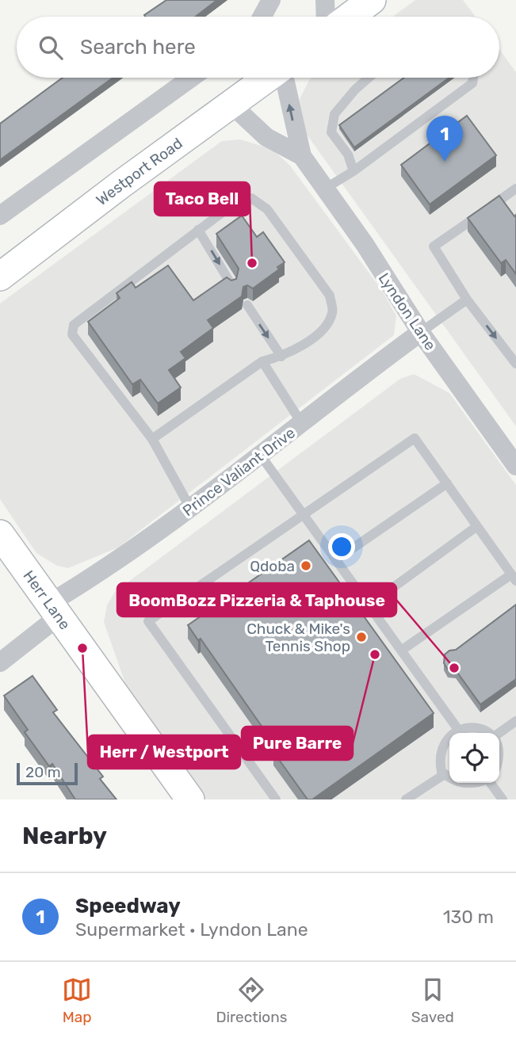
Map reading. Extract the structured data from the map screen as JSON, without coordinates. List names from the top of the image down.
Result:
{
  "streets": {
    "main road": ["Westport Road", "Herr Lane"],
    "street": ["Lyndon Lane", "Prince Valiant Drive"]
  },
  "crossings": [
    ["Westport Road", "Lyndon Lane"],
    ["Lyndon Lane", "Prince Valiant Drive"],
    ["Prince Valiant Drive", "Herr Lane"]
  ],
  "places": [
    "Taco Bell",
    "Qdoba",
    "Chuck & Mike's Tennis Shop",
    "Herr / Westport",
    "Pure Barre",
    "BoomBozz Pizzeria & Taphouse"
  ],
  "scale_bar": "20 m",
  "page": {
    "search": "Search here",
    "pins": "1",
    "scale": "20 m",
    "heading": "Nearby",
    "list": [
      {
        "mark": "1",
        "name": "Speedway",
        "note": "Supermarket · Lyndon Lane",
        "value": "130 m"
      }
    ],
    "nav": ["Map", "Directions", "Saved"]
  }
}
